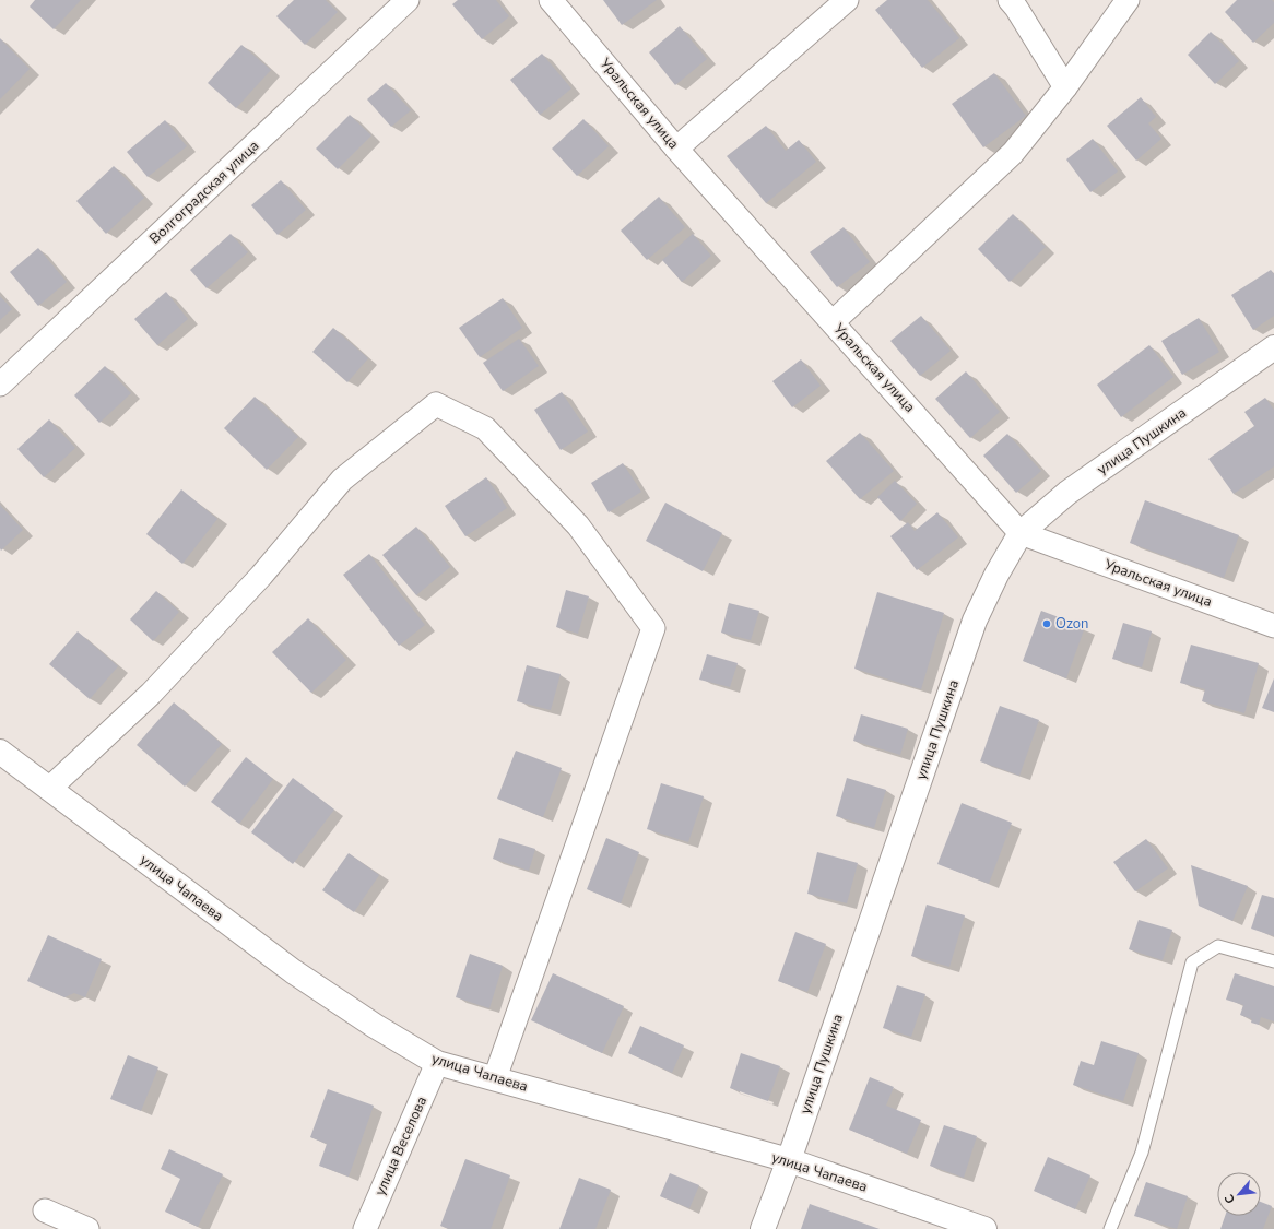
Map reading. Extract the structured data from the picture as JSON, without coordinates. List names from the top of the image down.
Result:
{
  "streets": {
    "street": [
      "Уральская улица",
      "Волгоградская улица",
      "улица Пушкина",
      "улица Чапаева",
      "улица Веселова"
    ]
  },
  "crossings": [
    ["Уральская улица", "улица Пушкина"],
    ["улица Пушкина", "улица Чапаева"],
    ["улица Чапаева", "улица Веселова"]
  ],
  "places": ["Ozon"],
  "north": "bottom left"
}
